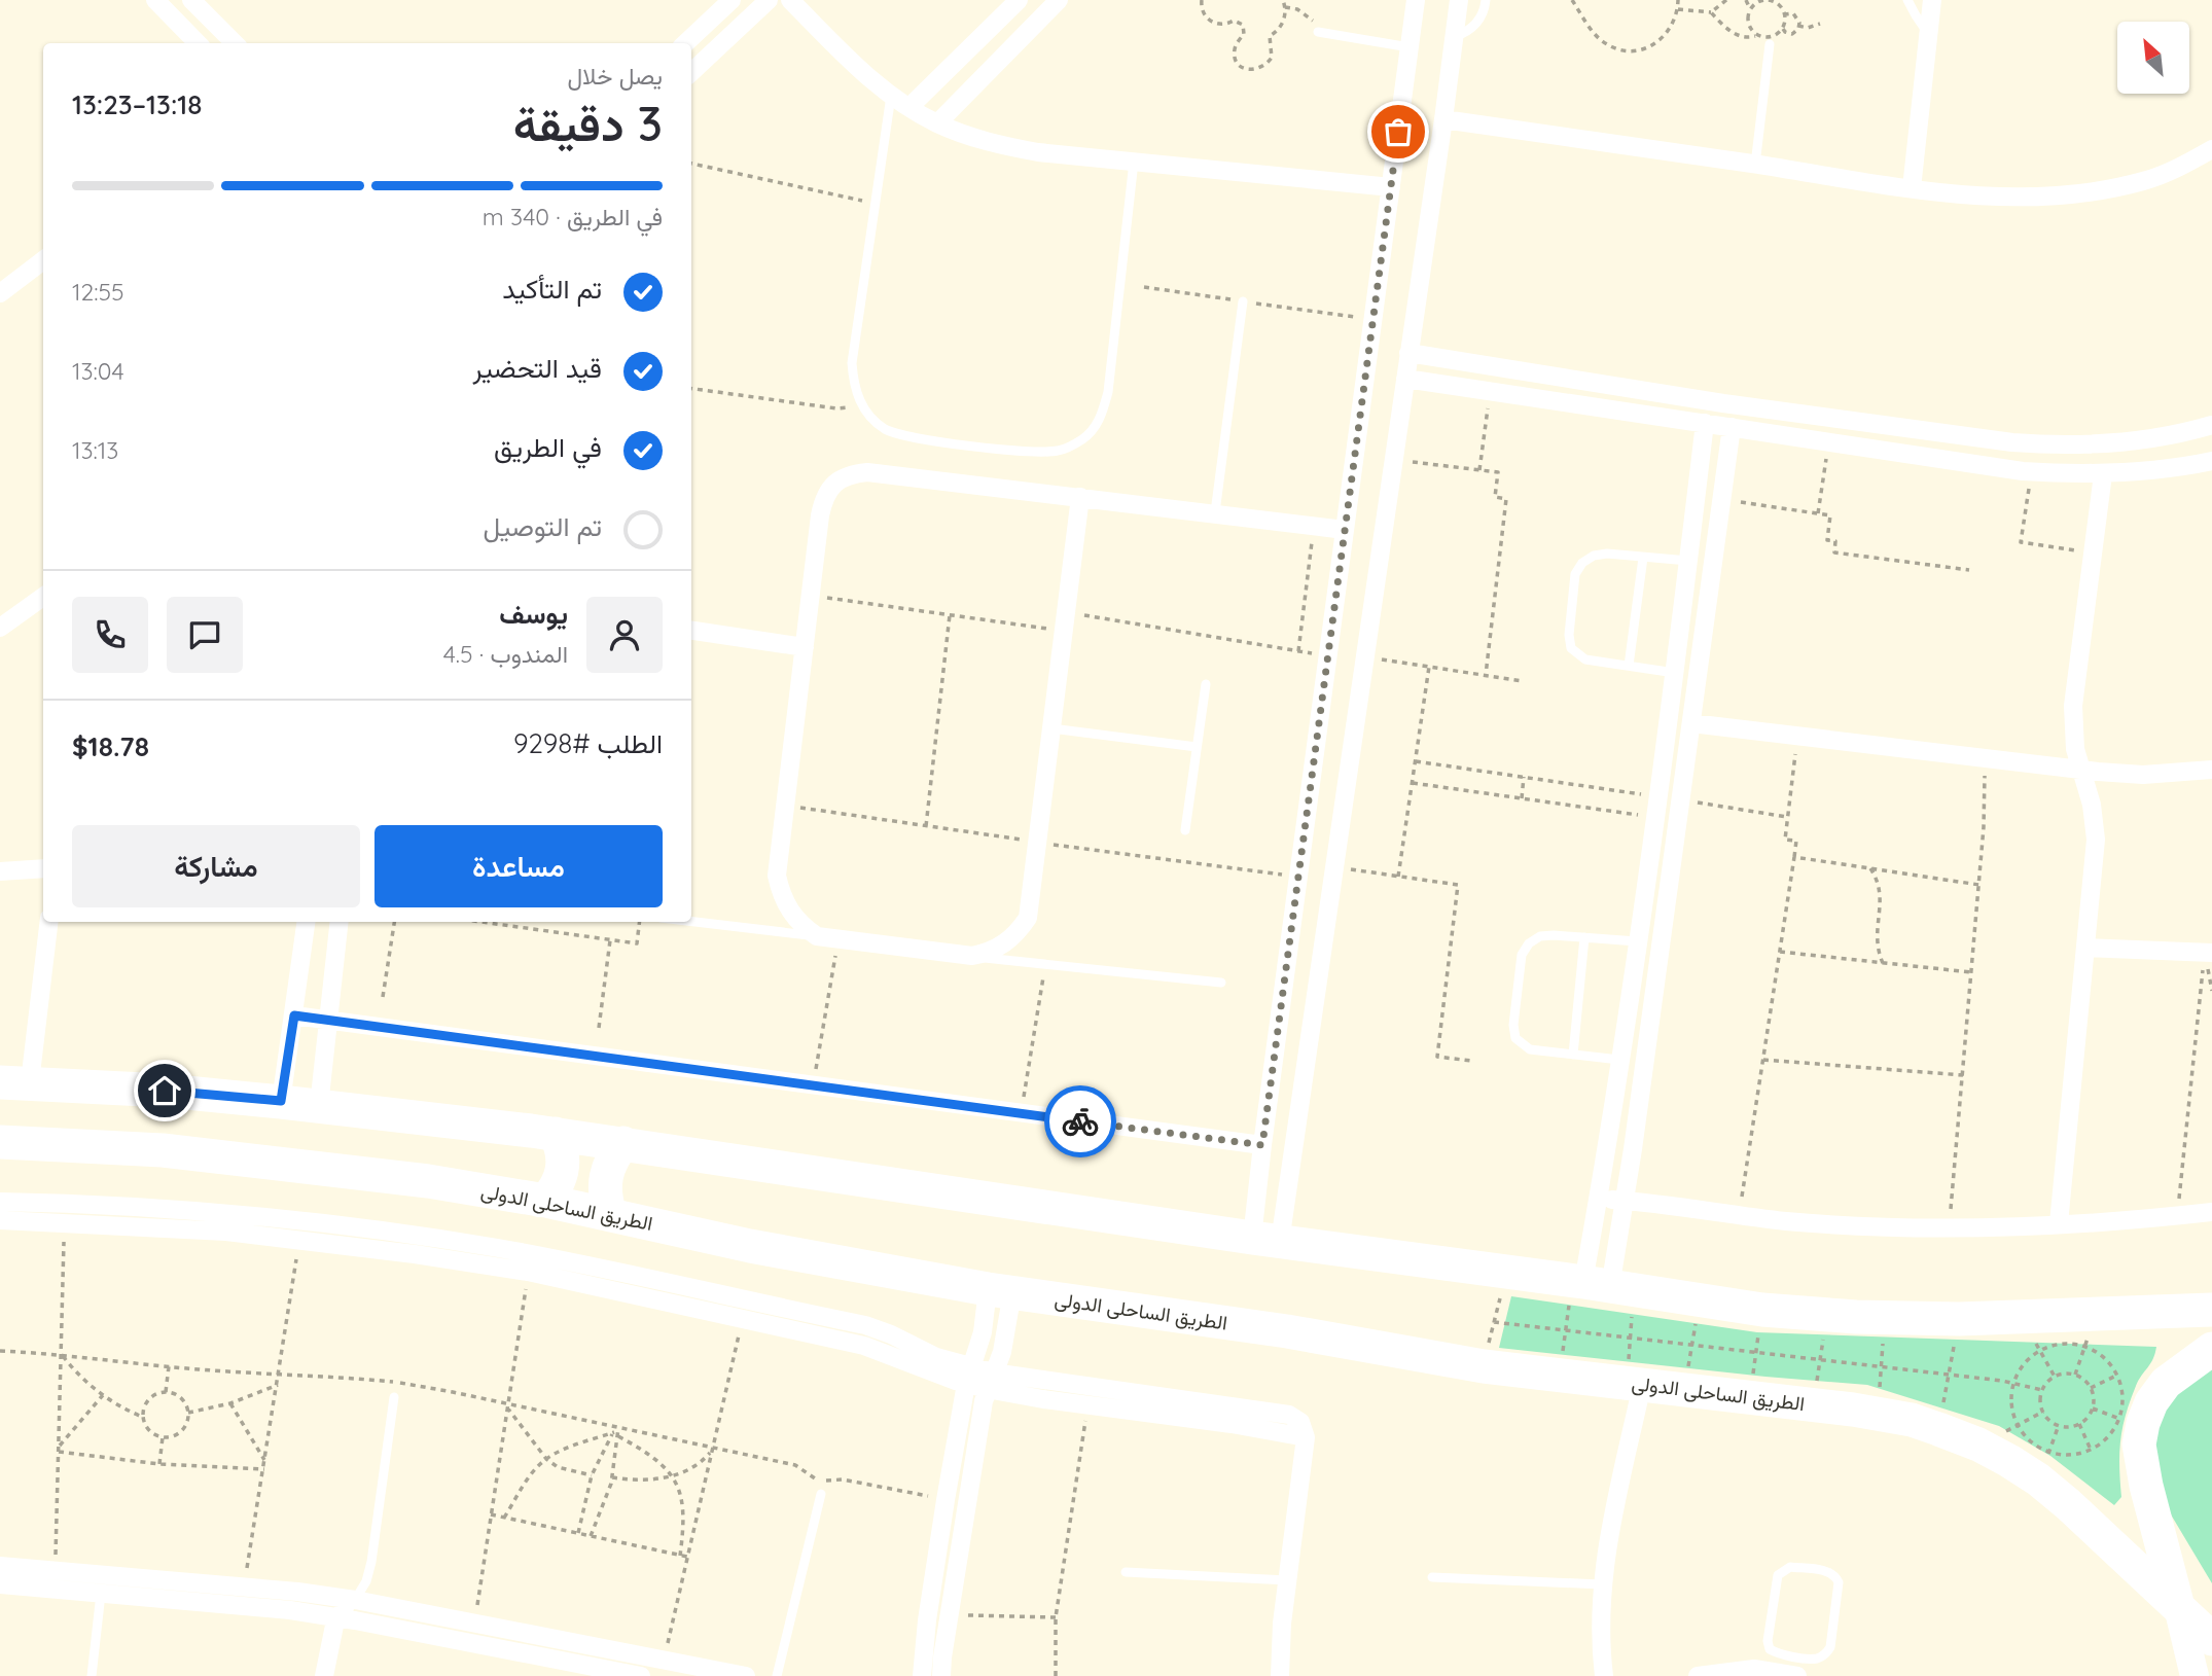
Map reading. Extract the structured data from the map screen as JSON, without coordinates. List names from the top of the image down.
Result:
{
  "streets": {
    "highway": ["الطريق الساحلى الدولى"]
  },
  "north": "top left",
  "page": {
    "heading": ["3 دقيقة", "يصل خلال", "13:18–13:23"],
    "panel": [
      "يوسف",
      "المندوب · 4.5",
      "الطلب #9298",
      "$18.78"
    ],
    "bar": "في الطريق · 340 m",
    "list": [
      ["تم التأكيد", "12:55"],
      ["قيد التحضير", "13:04"],
      ["في الطريق", "13:13"],
      "تم التوصيل"
    ],
    "buttons": ["مساعدة", "مشاركة"]
  }
}
